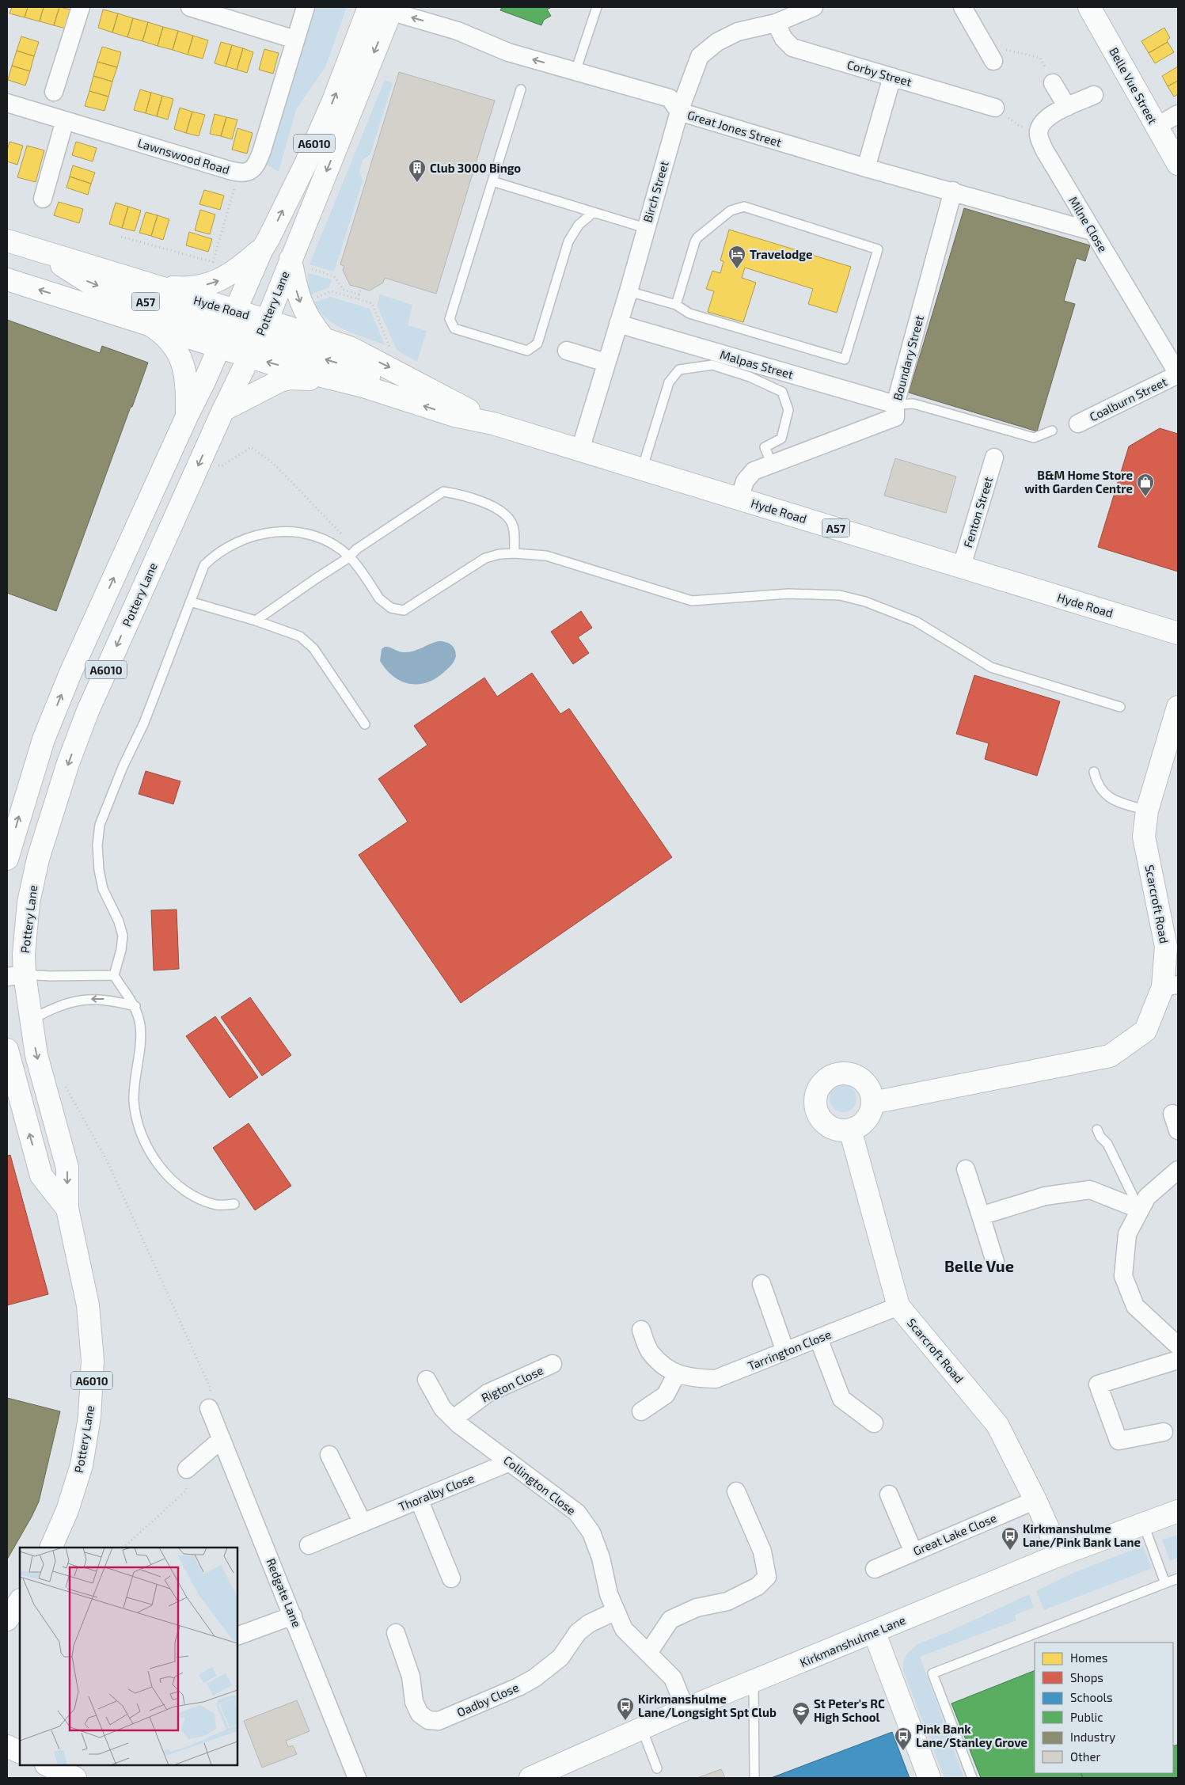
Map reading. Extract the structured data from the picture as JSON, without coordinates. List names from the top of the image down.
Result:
{
  "streets": {
    "main road": [
      "Belle Vue Street",
      "A6010",
      "A57",
      "Pottery Lane",
      "Hyde Road",
      "Scarcroft Road",
      "Kirkmanshulme Lane"
    ],
    "street": [
      "Corby Street",
      "Great Jones Street",
      "Lawnswood Road",
      "Birch Street",
      "Milne Close",
      "Boundary Street",
      "Malpas Street",
      "Coalburn Street",
      "Fenton Street",
      "Tarrington Close",
      "Rigton Close",
      "Collington Close",
      "Thoralby Close",
      "Great Lake Close",
      "Redgate Lane",
      "Oadby Close"
    ]
  },
  "crossings": [
    ["Corby Street", "Birch Street"],
    ["Great Jones Street", "Birch Street"],
    ["Great Jones Street", "Milne Close"],
    ["Great Jones Street", "Pottery Lane"],
    ["Great Jones Street", "Boundary Street"],
    ["A6010", "A57"],
    ["A6010", "Hyde Road"],
    ["Birch Street", "Hyde Road"],
    ["Birch Street", "Malpas Street"],
    ["Milne Close", "Coalburn Street"],
    ["A57", "Pottery Lane"],
    ["A57", "Hyde Road"],
    ["Pottery Lane", "Hyde Road"],
    ["Hyde Road", "Boundary Street"],
    ["Hyde Road", "Fenton Street"],
    ["Boundary Street", "Malpas Street"],
    ["Scarcroft Road", "Tarrington Close"],
    ["Scarcroft Road", "Great Lake Close"],
    ["Scarcroft Road", "Kirkmanshulme Lane"],
    ["Rigton Close", "Collington Close"],
    ["Collington Close", "Thoralby Close"],
    ["Collington Close", "Kirkmanshulme Lane"],
    ["Collington Close", "Oadby Close"]
  ],
  "districts": ["Belle Vue"],
  "places": {
    "building": ["Club 3000 Bingo"],
    "hotel": ["Travelodge"],
    "shop": ["B&M Home Store with Garden Centre"],
    "bus stop": ["Kirkmanshulme Lane/Pink Bank Lane", "Kirkmanshulme Lane/Longsight Spt Club", "Pink Bank Lane/Stanley Grove"],
    "school or university": ["St Peter's RC High School"]
  },
  "legend": [
    "Homes",
    "Shops",
    "Schools",
    "Public",
    "Industry",
    "Other"
  ]
}
